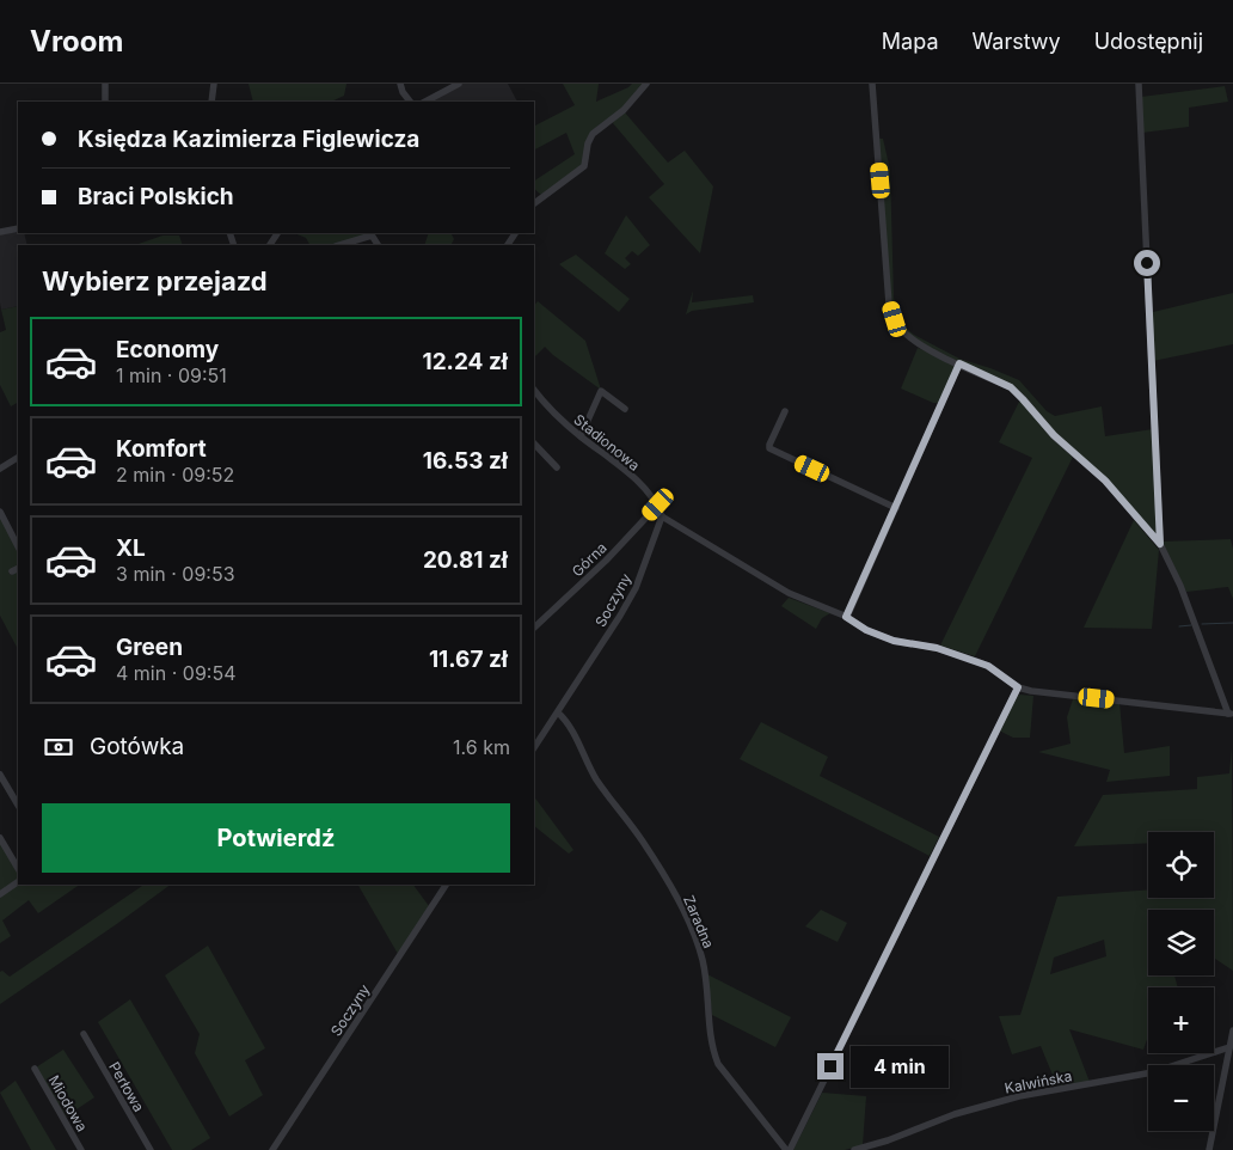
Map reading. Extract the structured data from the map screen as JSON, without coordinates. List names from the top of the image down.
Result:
{
  "streets": {
    "street": [
      "Stadionowa",
      "Górna",
      "Soczyny",
      "Zaradna",
      "Kalwińska",
      "Perłowa",
      "Miodowa"
    ]
  },
  "crossings": [
    ["Stadionowa", "Górna"],
    ["Stadionowa", "Soczyny"],
    ["Soczyny", "Zaradna"]
  ],
  "page": {
    "header": "Vroom",
    "nav": ["Mapa", "Warstwy", "Udostępnij"],
    "banner": ["Księdza Kazimierza Figlewicza", "Braci Polskich"],
    "heading": "Wybierz przejazd",
    "list": [
      {
        "name": "Economy",
        "note": "1 min · 09:51",
        "value": "12.24 zł"
      },
      {
        "name": "Komfort",
        "note": "2 min · 09:52",
        "value": "16.53 zł"
      },
      {
        "name": "XL",
        "note": "3 min · 09:53",
        "value": "20.81 zł"
      },
      {
        "name": "Green",
        "note": "4 min · 09:54",
        "value": "11.67 zł"
      }
    ],
    "pay": ["Gotówka", "1.6 km"],
    "buttons": "Potwierdź",
    "map_buttons": ["+", "−"],
    "bubble": "4 min"
  }
}
